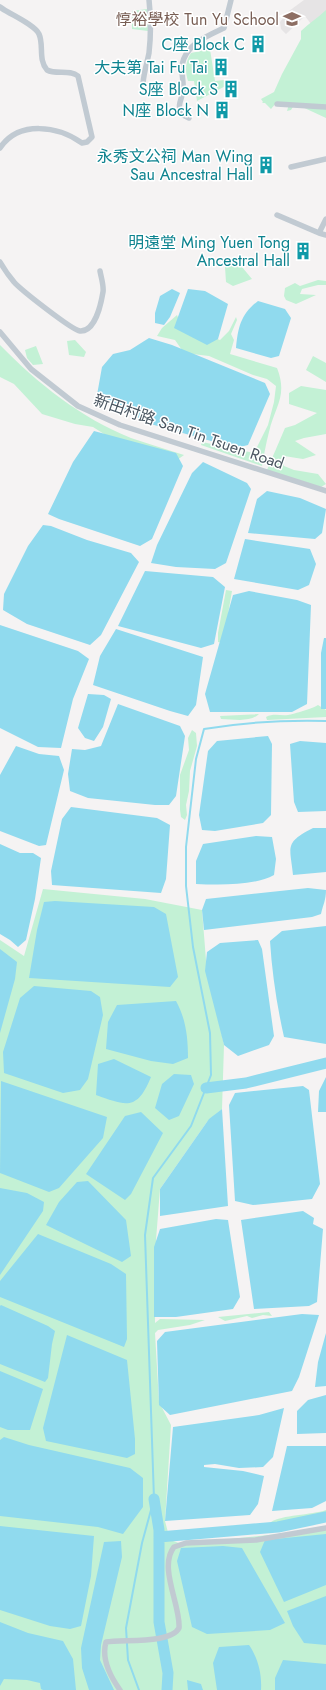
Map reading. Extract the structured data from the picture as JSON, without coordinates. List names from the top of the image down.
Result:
{
  "streets": {
    "street": ["新田村路 San Tin Tsuen Road"]
  },
  "places": {
    "school or university": ["惇裕學校 Tun Yu School"],
    "building": [
      "C座 Block C",
      "大夫第 Tai Fu Tai",
      "S座 Block S",
      "N座 Block N",
      "永秀文公祠 Man Wing Sau Ancestral Hall",
      "明遠堂 Ming Yuen Tong Ancestral Hall"
    ]
  }
}
